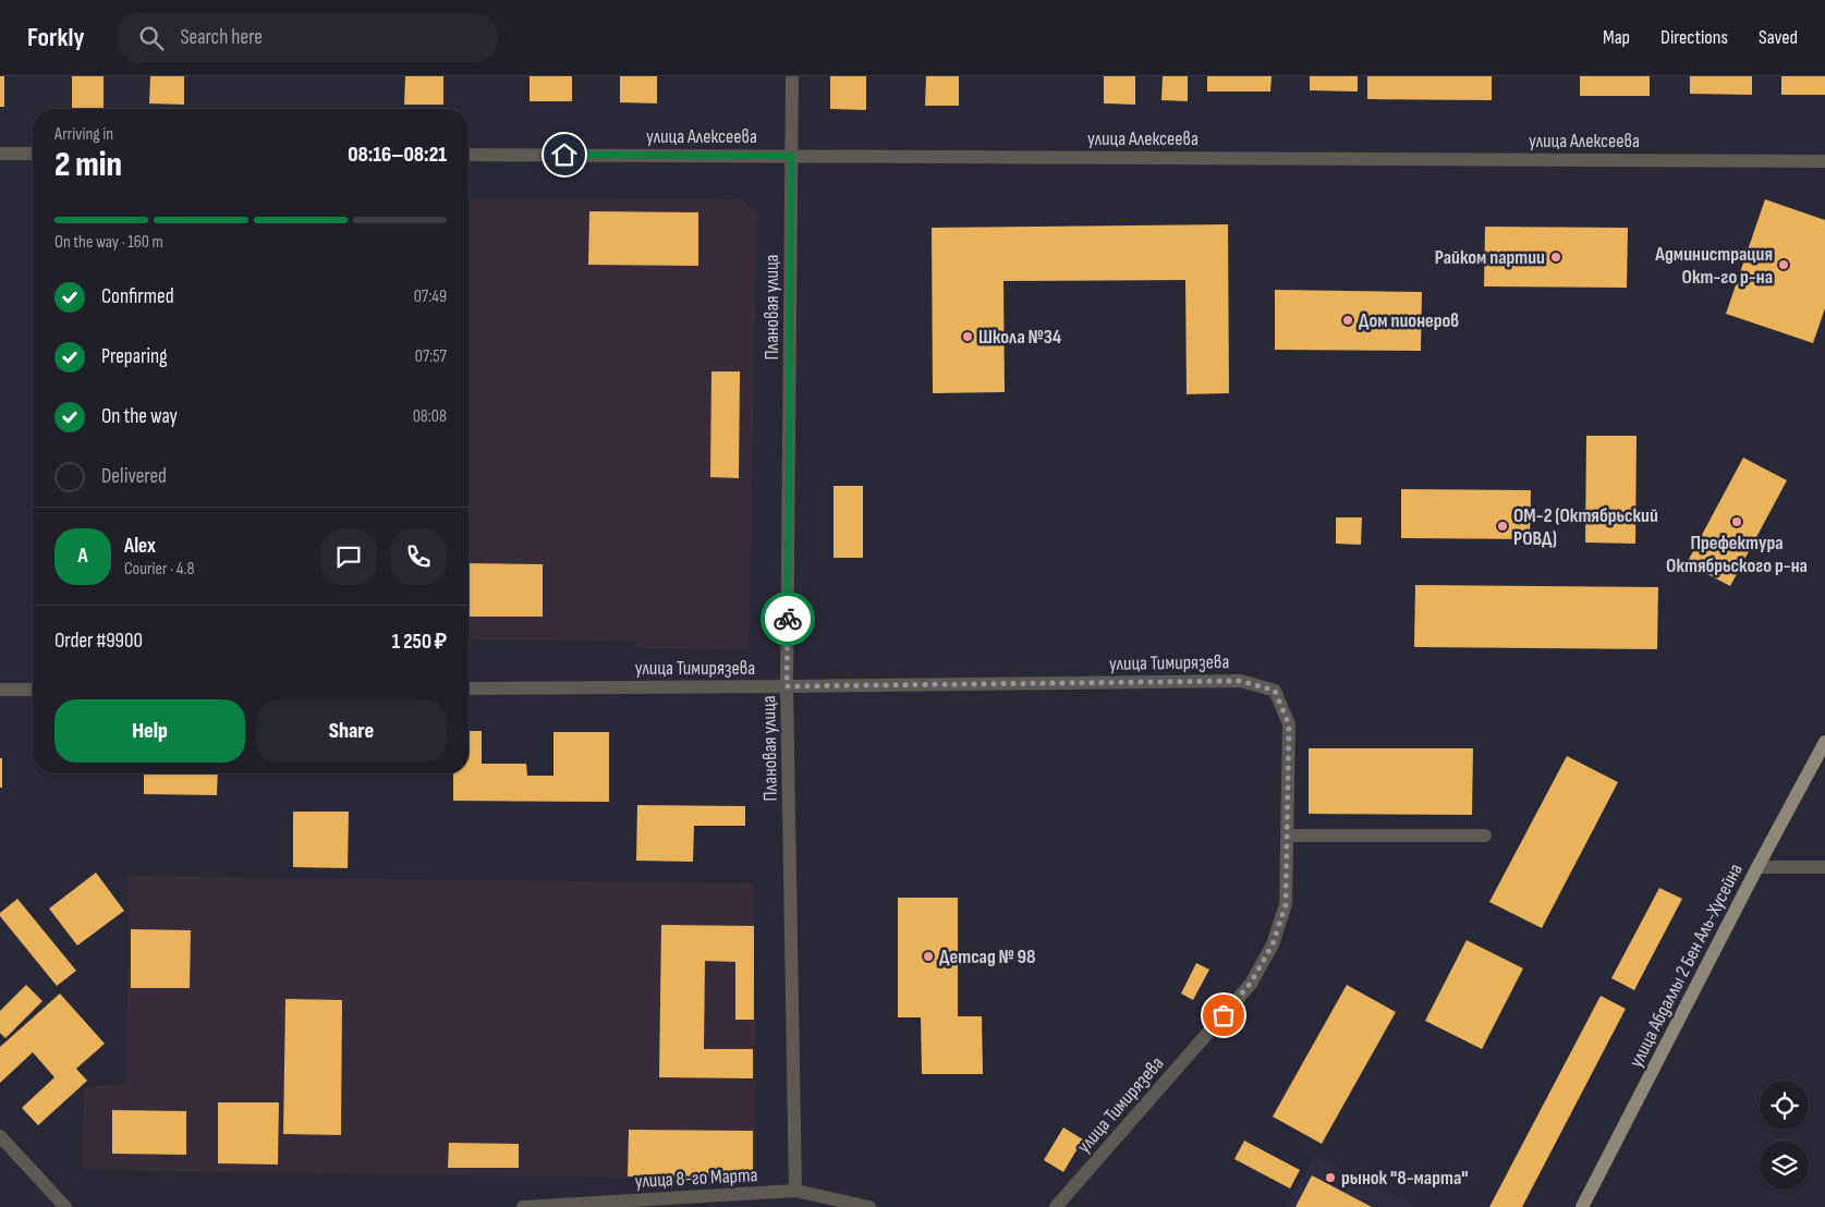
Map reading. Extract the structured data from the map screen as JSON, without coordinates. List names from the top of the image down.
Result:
{
  "streets": {
    "main road": ["улица Абдаллы 2 Бен Аль-Хусейна"],
    "street": [
      "улица Алексеева",
      "Плановая улица",
      "улица Тимирязева",
      "улица 8-го Марта"
    ]
  },
  "crossings": [
    ["улица Алексеева", "Плановая улица"],
    ["Плановая улица", "улица Тимирязева"],
    ["Плановая улица", "улица 8-го Марта"]
  ],
  "places": [
    "Райком партии",
    "Администрация Окт-го р-на",
    "Дом пионеров",
    "Школа №34",
    "Префектура Октябрьского р-на",
    "ОМ-2 (Октябрьский РОВД)",
    "Детсад № 98",
    "рынок \"8-марта\""
  ],
  "page": {
    "header": "Forkly",
    "search": "Search here",
    "nav": ["Map", "Directions", "Saved"],
    "heading": ["2 min", "Arriving in", "08:16–08:21"],
    "panel": [
      "Alex",
      "Courier · 4.8",
      "Order #9900",
      "1 250 ₽"
    ],
    "bar": "On the way · 160 m",
    "list": [
      ["Confirmed", "07:49"],
      ["Preparing", "07:57"],
      ["On the way", "08:08"],
      "Delivered"
    ],
    "round": "A",
    "buttons": ["Help", "Share"]
  }
}
